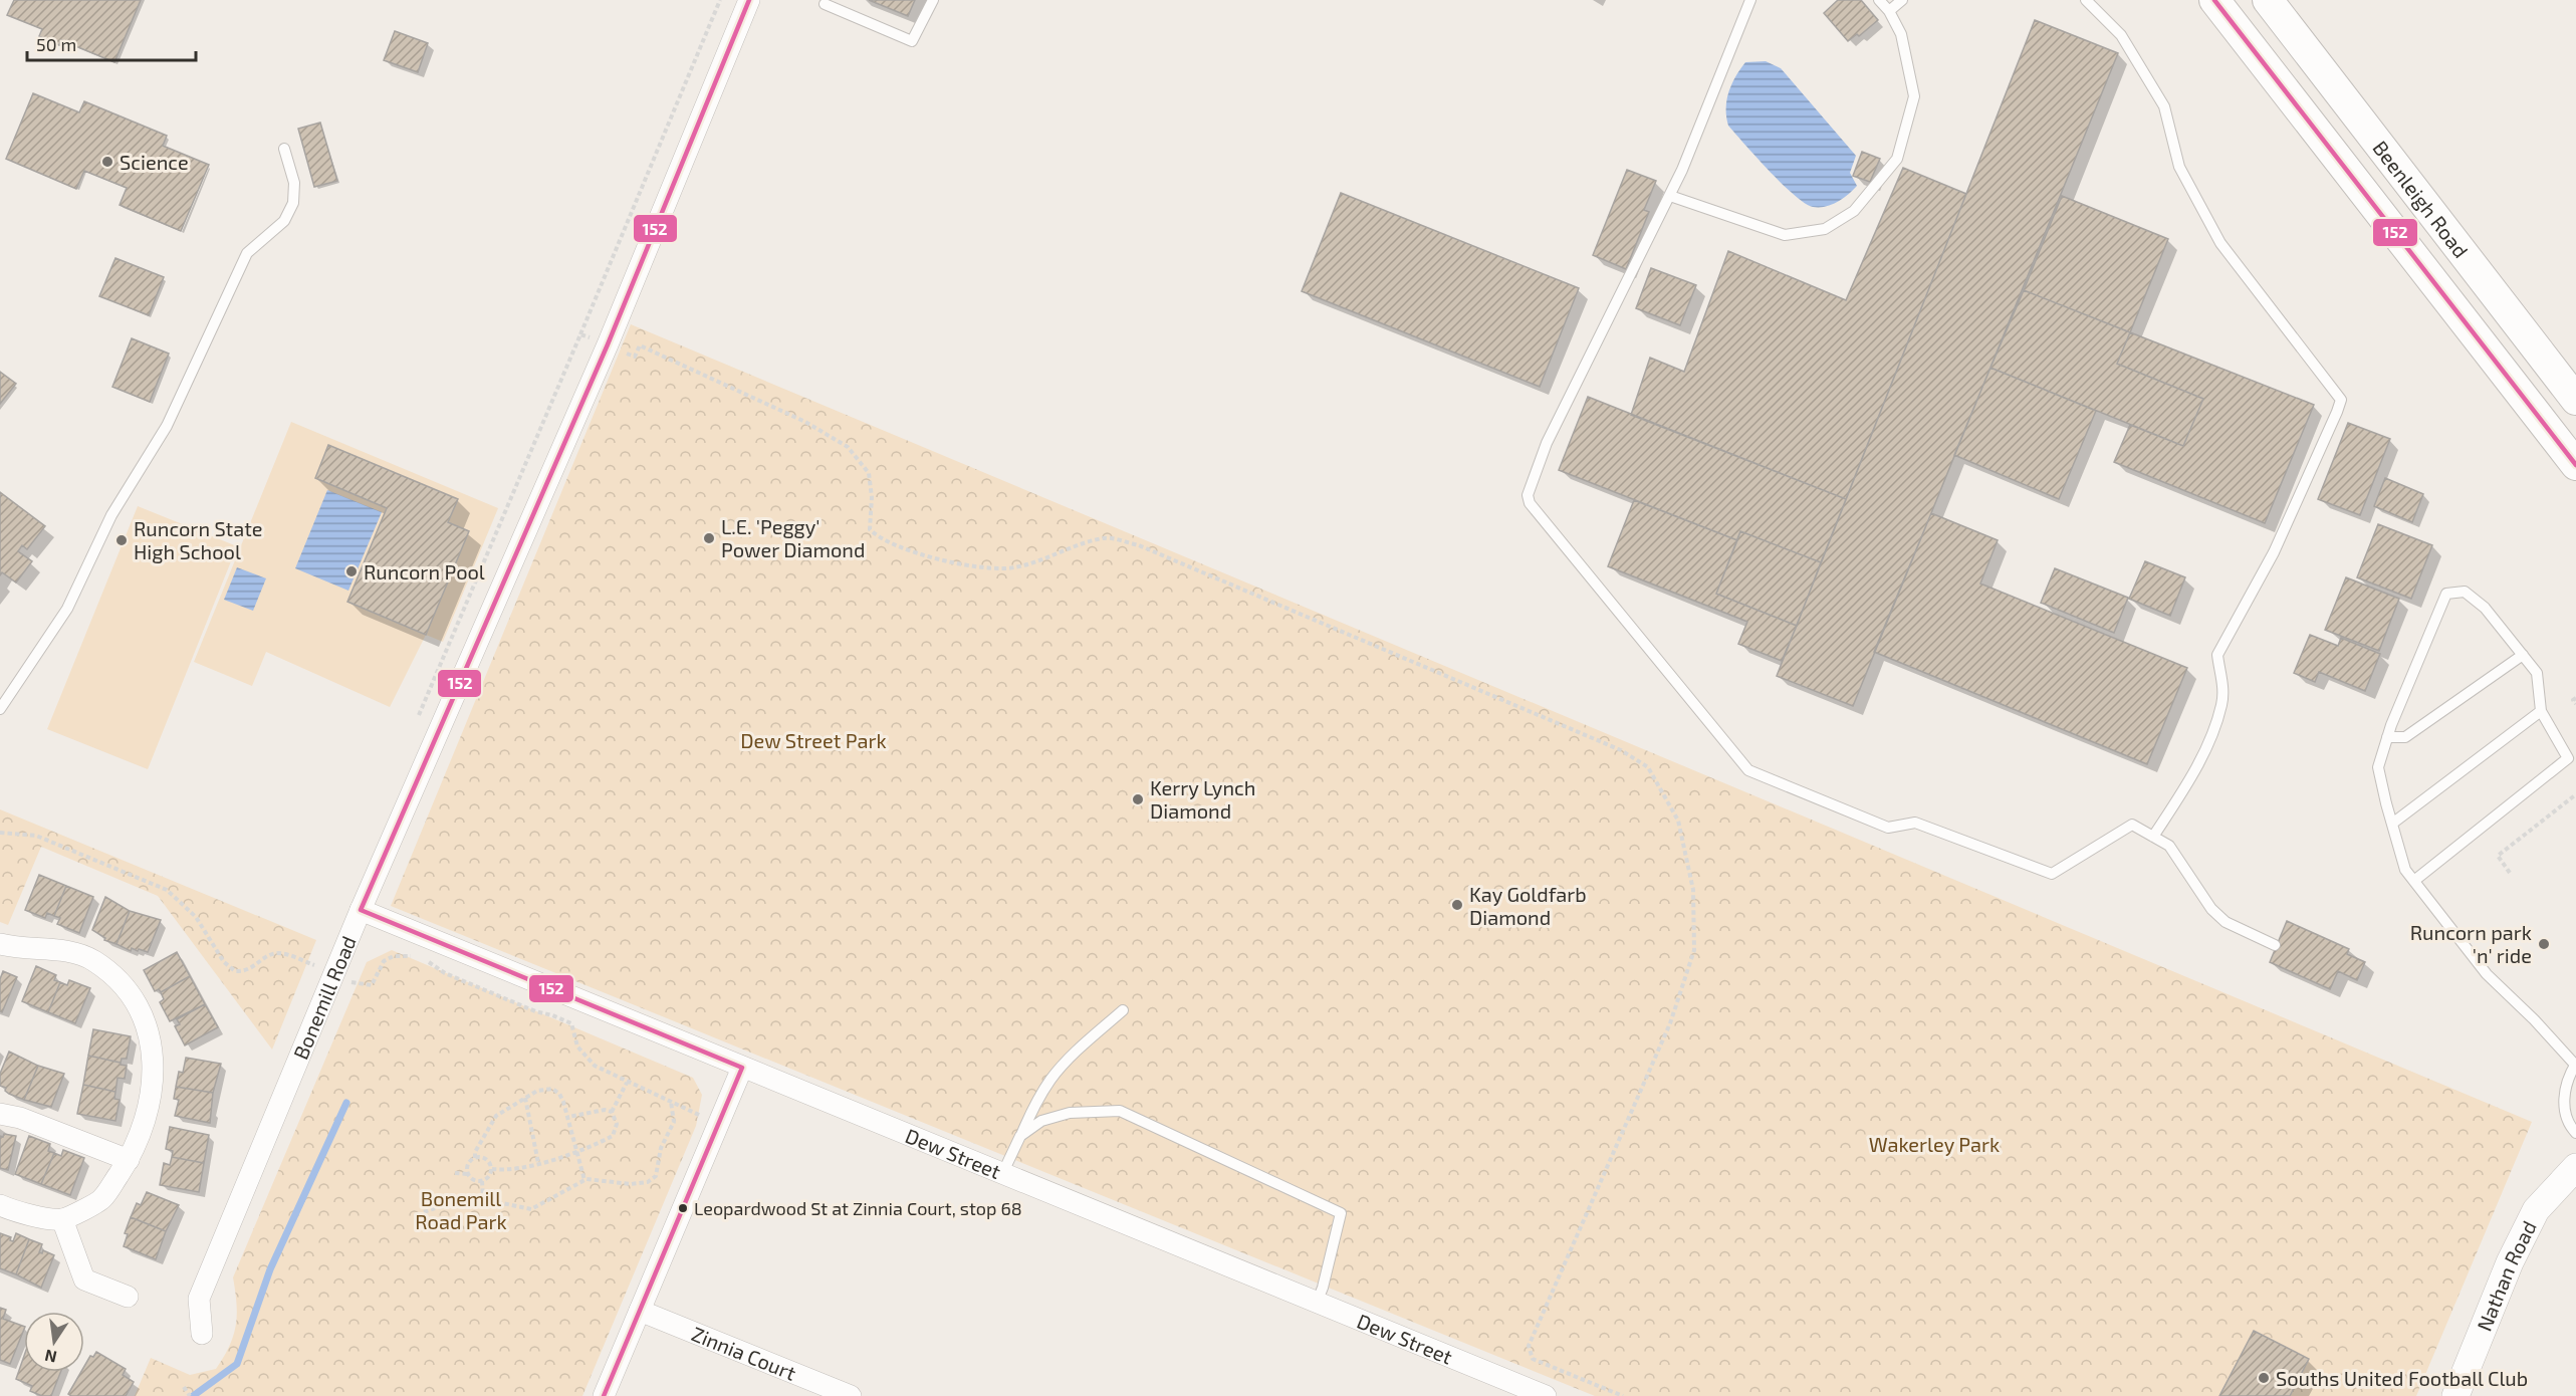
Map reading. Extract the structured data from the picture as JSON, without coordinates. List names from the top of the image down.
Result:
{
  "streets": {
    "main road": ["Beenleigh Road"],
    "street": [
      "Bonemill Road",
      "Dew Street",
      "Nathan Road",
      "Zinnia Court"
    ]
  },
  "crossings": [
    ["Bonemill Road", "Dew Street"]
  ],
  "parks": ["Dew Street Park", "Wakerley Park", "Bonemill Road Park"],
  "places": [
    "Science",
    "L.E. 'Peggy' Power Diamond",
    "Runcorn State High School",
    "Runcorn Pool",
    "Kerry Lynch Diamond",
    "Kay Goldfarb Diamond",
    "Runcorn park 'n' ride",
    "Leopardwood St at Zinnia Court, stop 68",
    "Souths United Football Club"
  ],
  "lines": ["transit line 152"],
  "scale_bar": "50 m",
  "north": "bottom"
}
